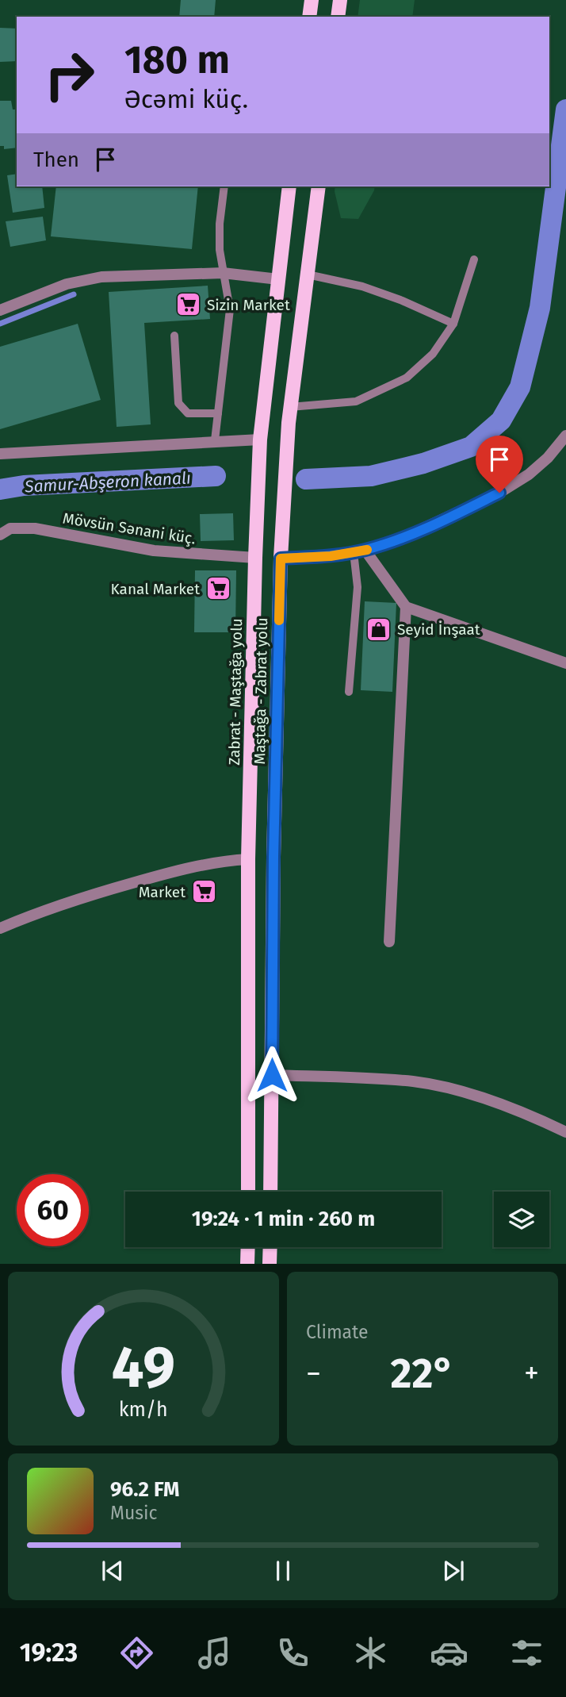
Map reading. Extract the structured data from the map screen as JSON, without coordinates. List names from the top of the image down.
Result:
{
  "streets": {
    "main road": ["Maştağa - Zabrat yolu", "Zabrat - Maştağa yolu"],
    "street": ["Mövsün Sənani küç."]
  },
  "crossings": [
    ["Mövsün Sənani küç.", "Zabrat - Maştağa yolu"]
  ],
  "water": ["Samur-Abşeron kanalı"],
  "places": {
    "supermarket": ["Sizin Market", "Kanal Market", "Market"],
    "shop": ["Seyid İnşaat"]
  },
  "page": {
    "turn": ["180 m", "Əcəmi küç."],
    "then": "Then",
    "limit": "60",
    "trip": "19:24 · 1 min · 260 m",
    "tile": "Climate",
    "heat": ["−", "22°", "+"],
    "song": ["96.2 FM", "Music"],
    "tabs": "19:23",
    "gauge": ["49", "km/h"]
  }
}
